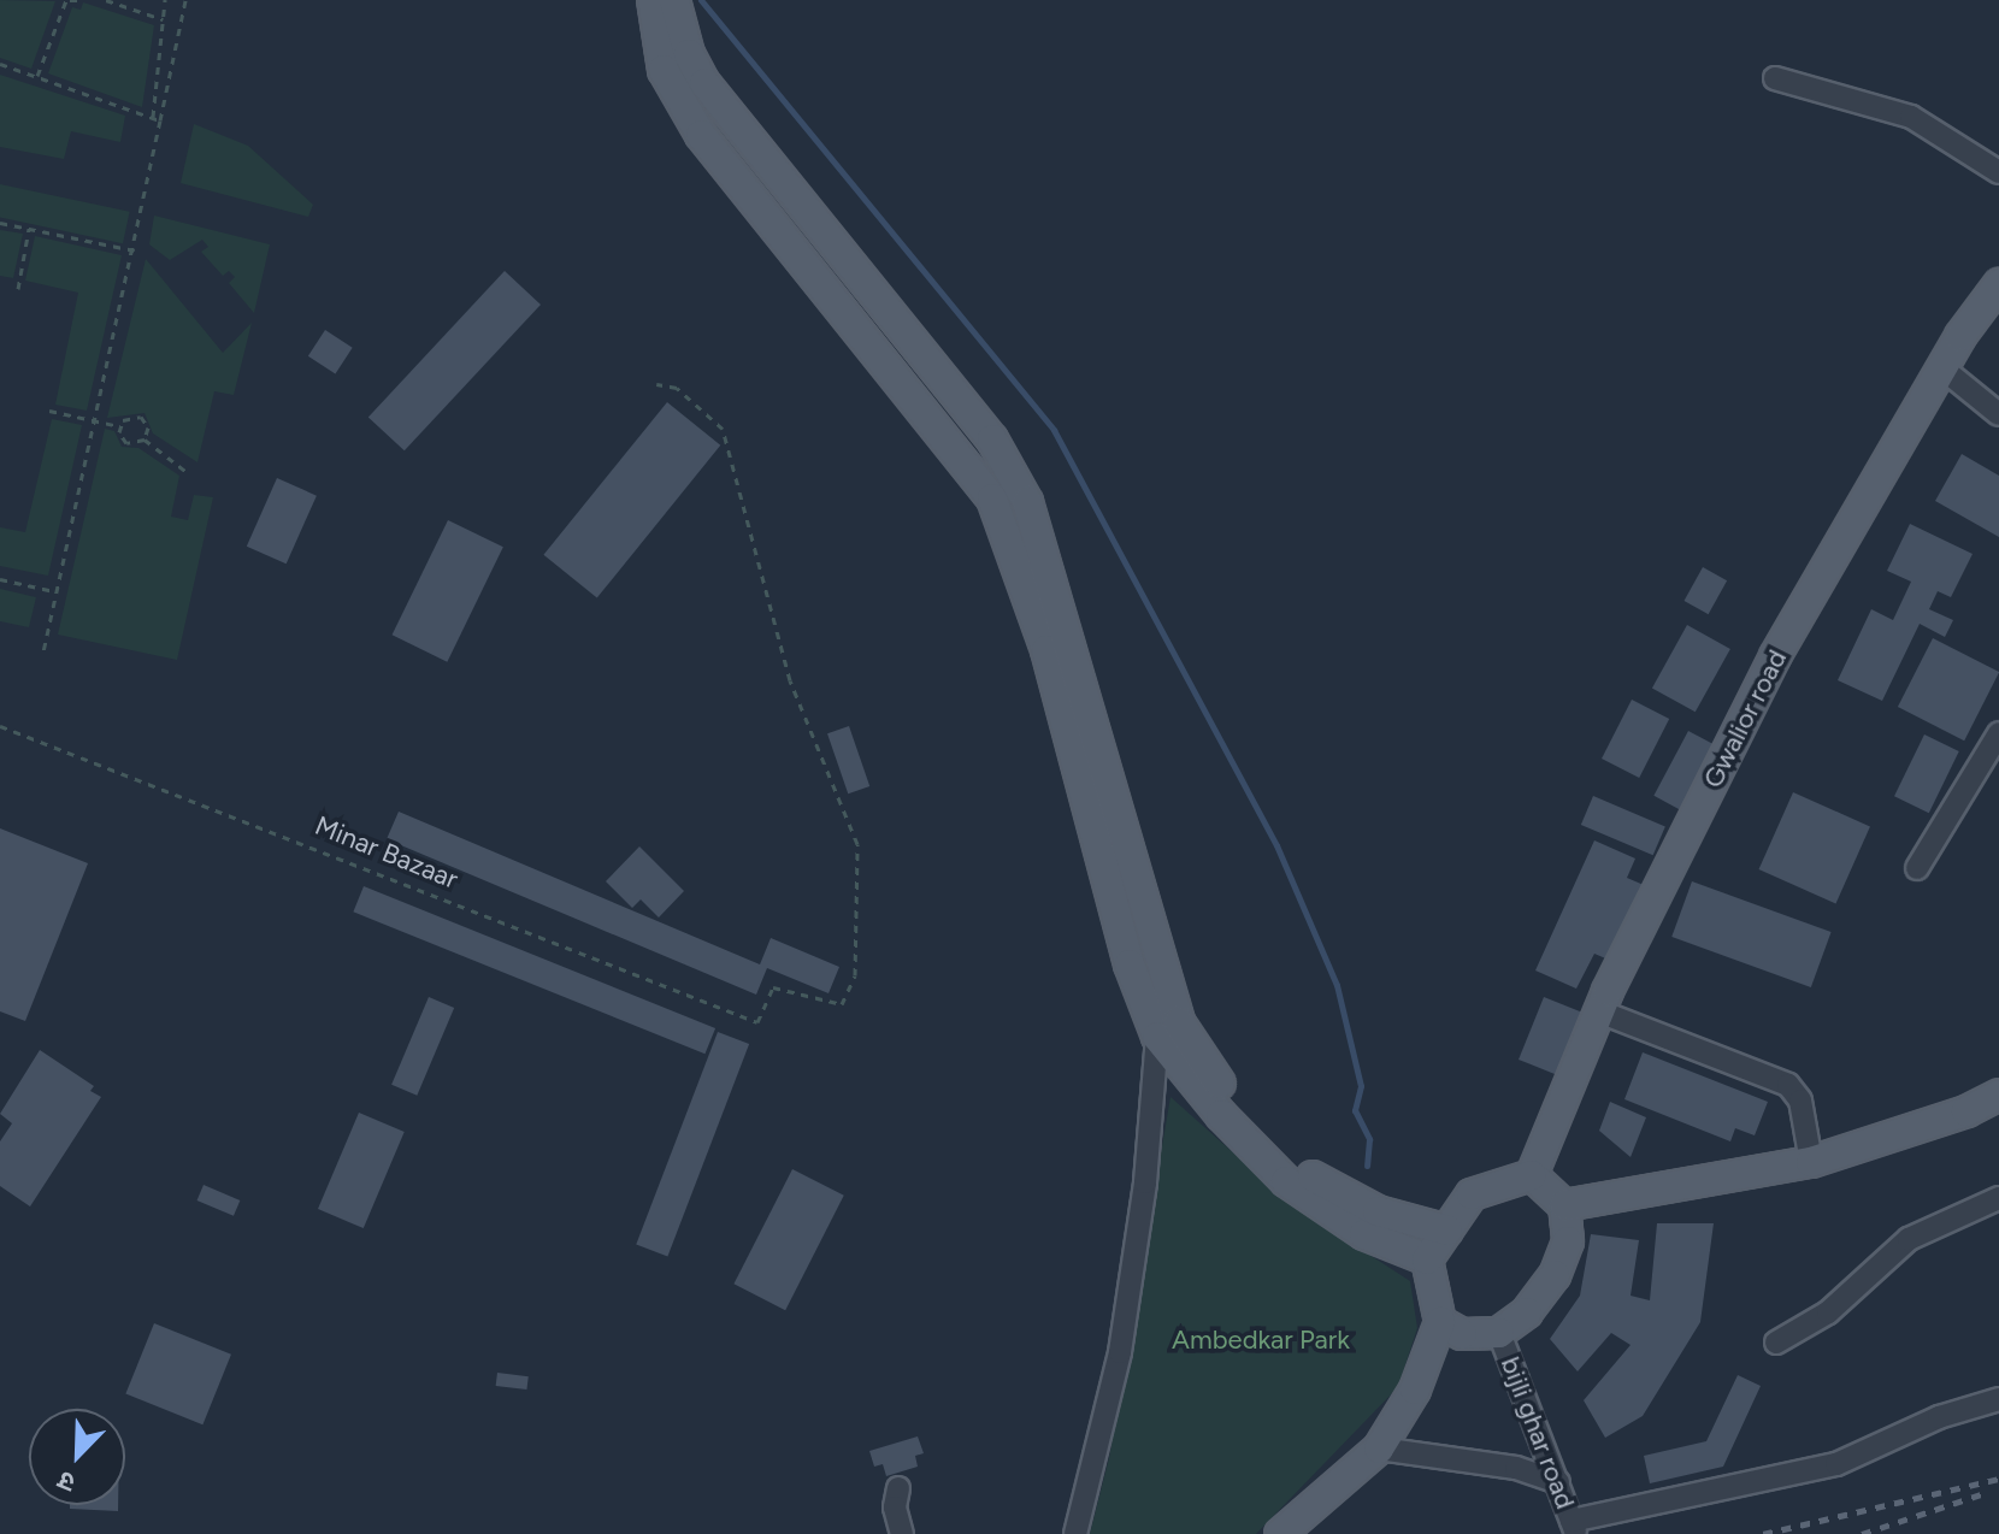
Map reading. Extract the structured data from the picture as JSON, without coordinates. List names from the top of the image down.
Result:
{
  "streets": {
    "main road": ["Gwalior road"],
    "street": ["bijli ghar road"],
    "path": ["Minar Bazaar"]
  },
  "crossings": [
    ["Gwalior road", "bijli ghar road"]
  ],
  "parks": ["Ambedkar Park"],
  "north": "bottom left"
}
